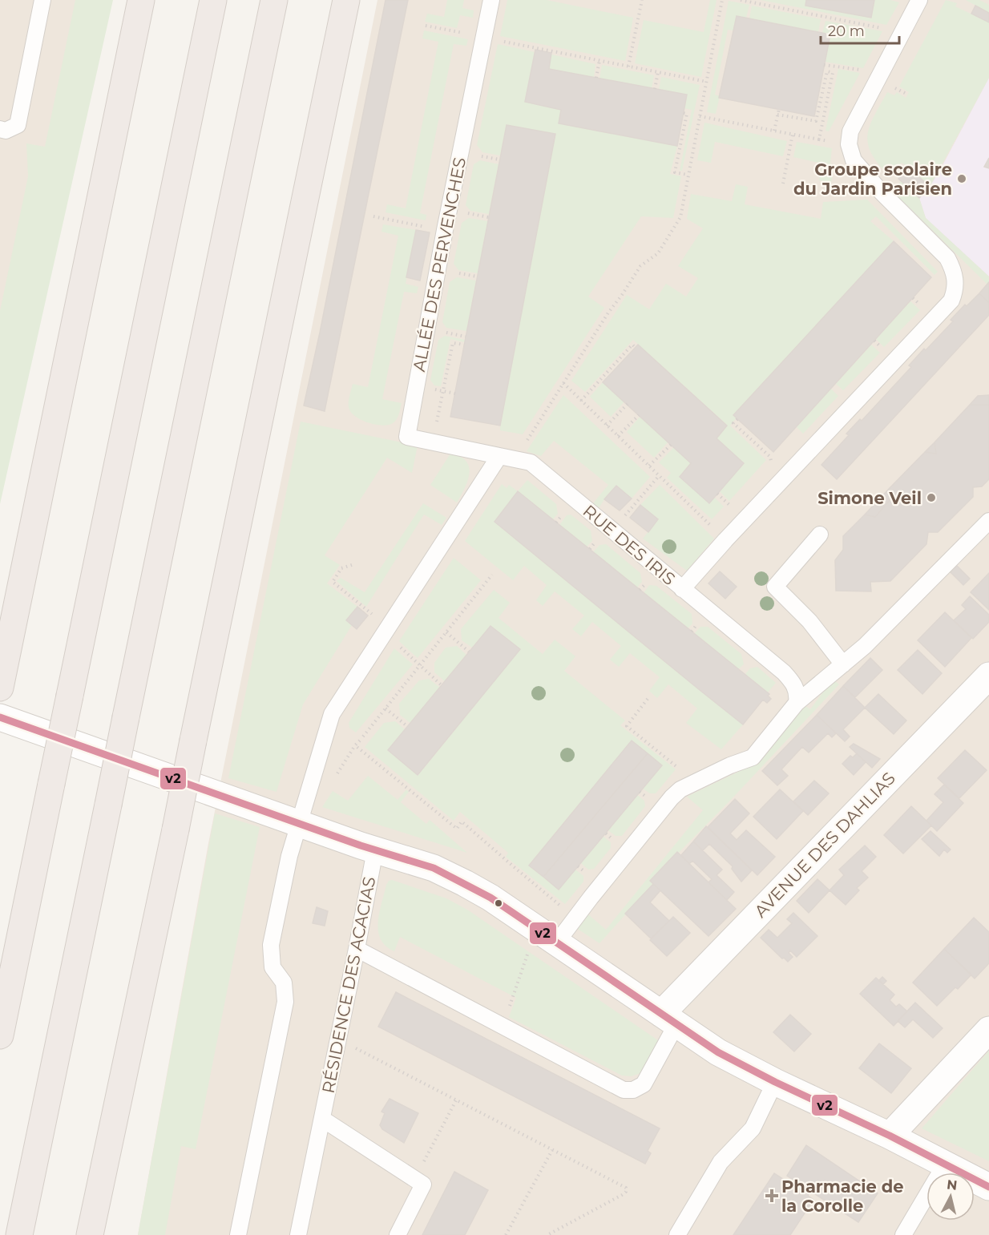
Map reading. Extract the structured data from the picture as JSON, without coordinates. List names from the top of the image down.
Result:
{
  "streets": {
    "street": ["AVENUE DES DAHLIAS"],
    "lane": ["ALLÉE DES PERVENCHES", "RUE DES IRIS", "RÉSIDENCE DES ACACIAS"]
  },
  "crossings": [
    ["ALLÉE DES PERVENCHES", "RUE DES IRIS"]
  ],
  "places": {
    "other": ["Groupe scolaire du Jardin Parisien", "Simone Veil"],
    "health": ["Pharmacie de la Corolle"]
  },
  "lines": ["transit line v2"],
  "scale_bar": "20 m",
  "north": "top"
}
